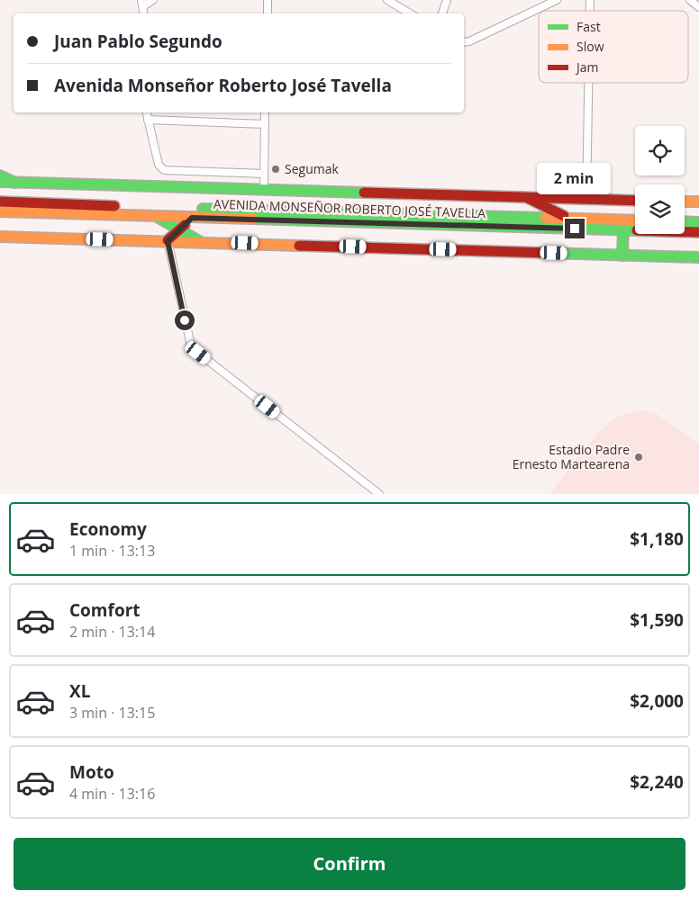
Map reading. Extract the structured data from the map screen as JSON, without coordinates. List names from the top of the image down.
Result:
{
  "streets": {
    "main road": ["AVENIDA MONSEÑOR ROBERTO JOSÉ TAVELLA"]
  },
  "places": ["Segumak", "Estadio Padre Ernesto Martearena"],
  "legend": ["Fast", "Slow", "Jam"],
  "page": {
    "banner": ["Juan Pablo Segundo", "Avenida Monseñor Roberto José Tavella"],
    "bubble": "2 min",
    "list": [
      {
        "name": "Economy",
        "note": "1 min · 13:13",
        "value": "$1,180"
      },
      {
        "name": "Comfort",
        "note": "2 min · 13:14",
        "value": "$1,590"
      },
      {
        "name": "XL",
        "note": "3 min · 13:15",
        "value": "$2,000"
      },
      {
        "name": "Moto",
        "note": "4 min · 13:16",
        "value": "$2,240"
      }
    ],
    "buttons": "Confirm"
  }
}
